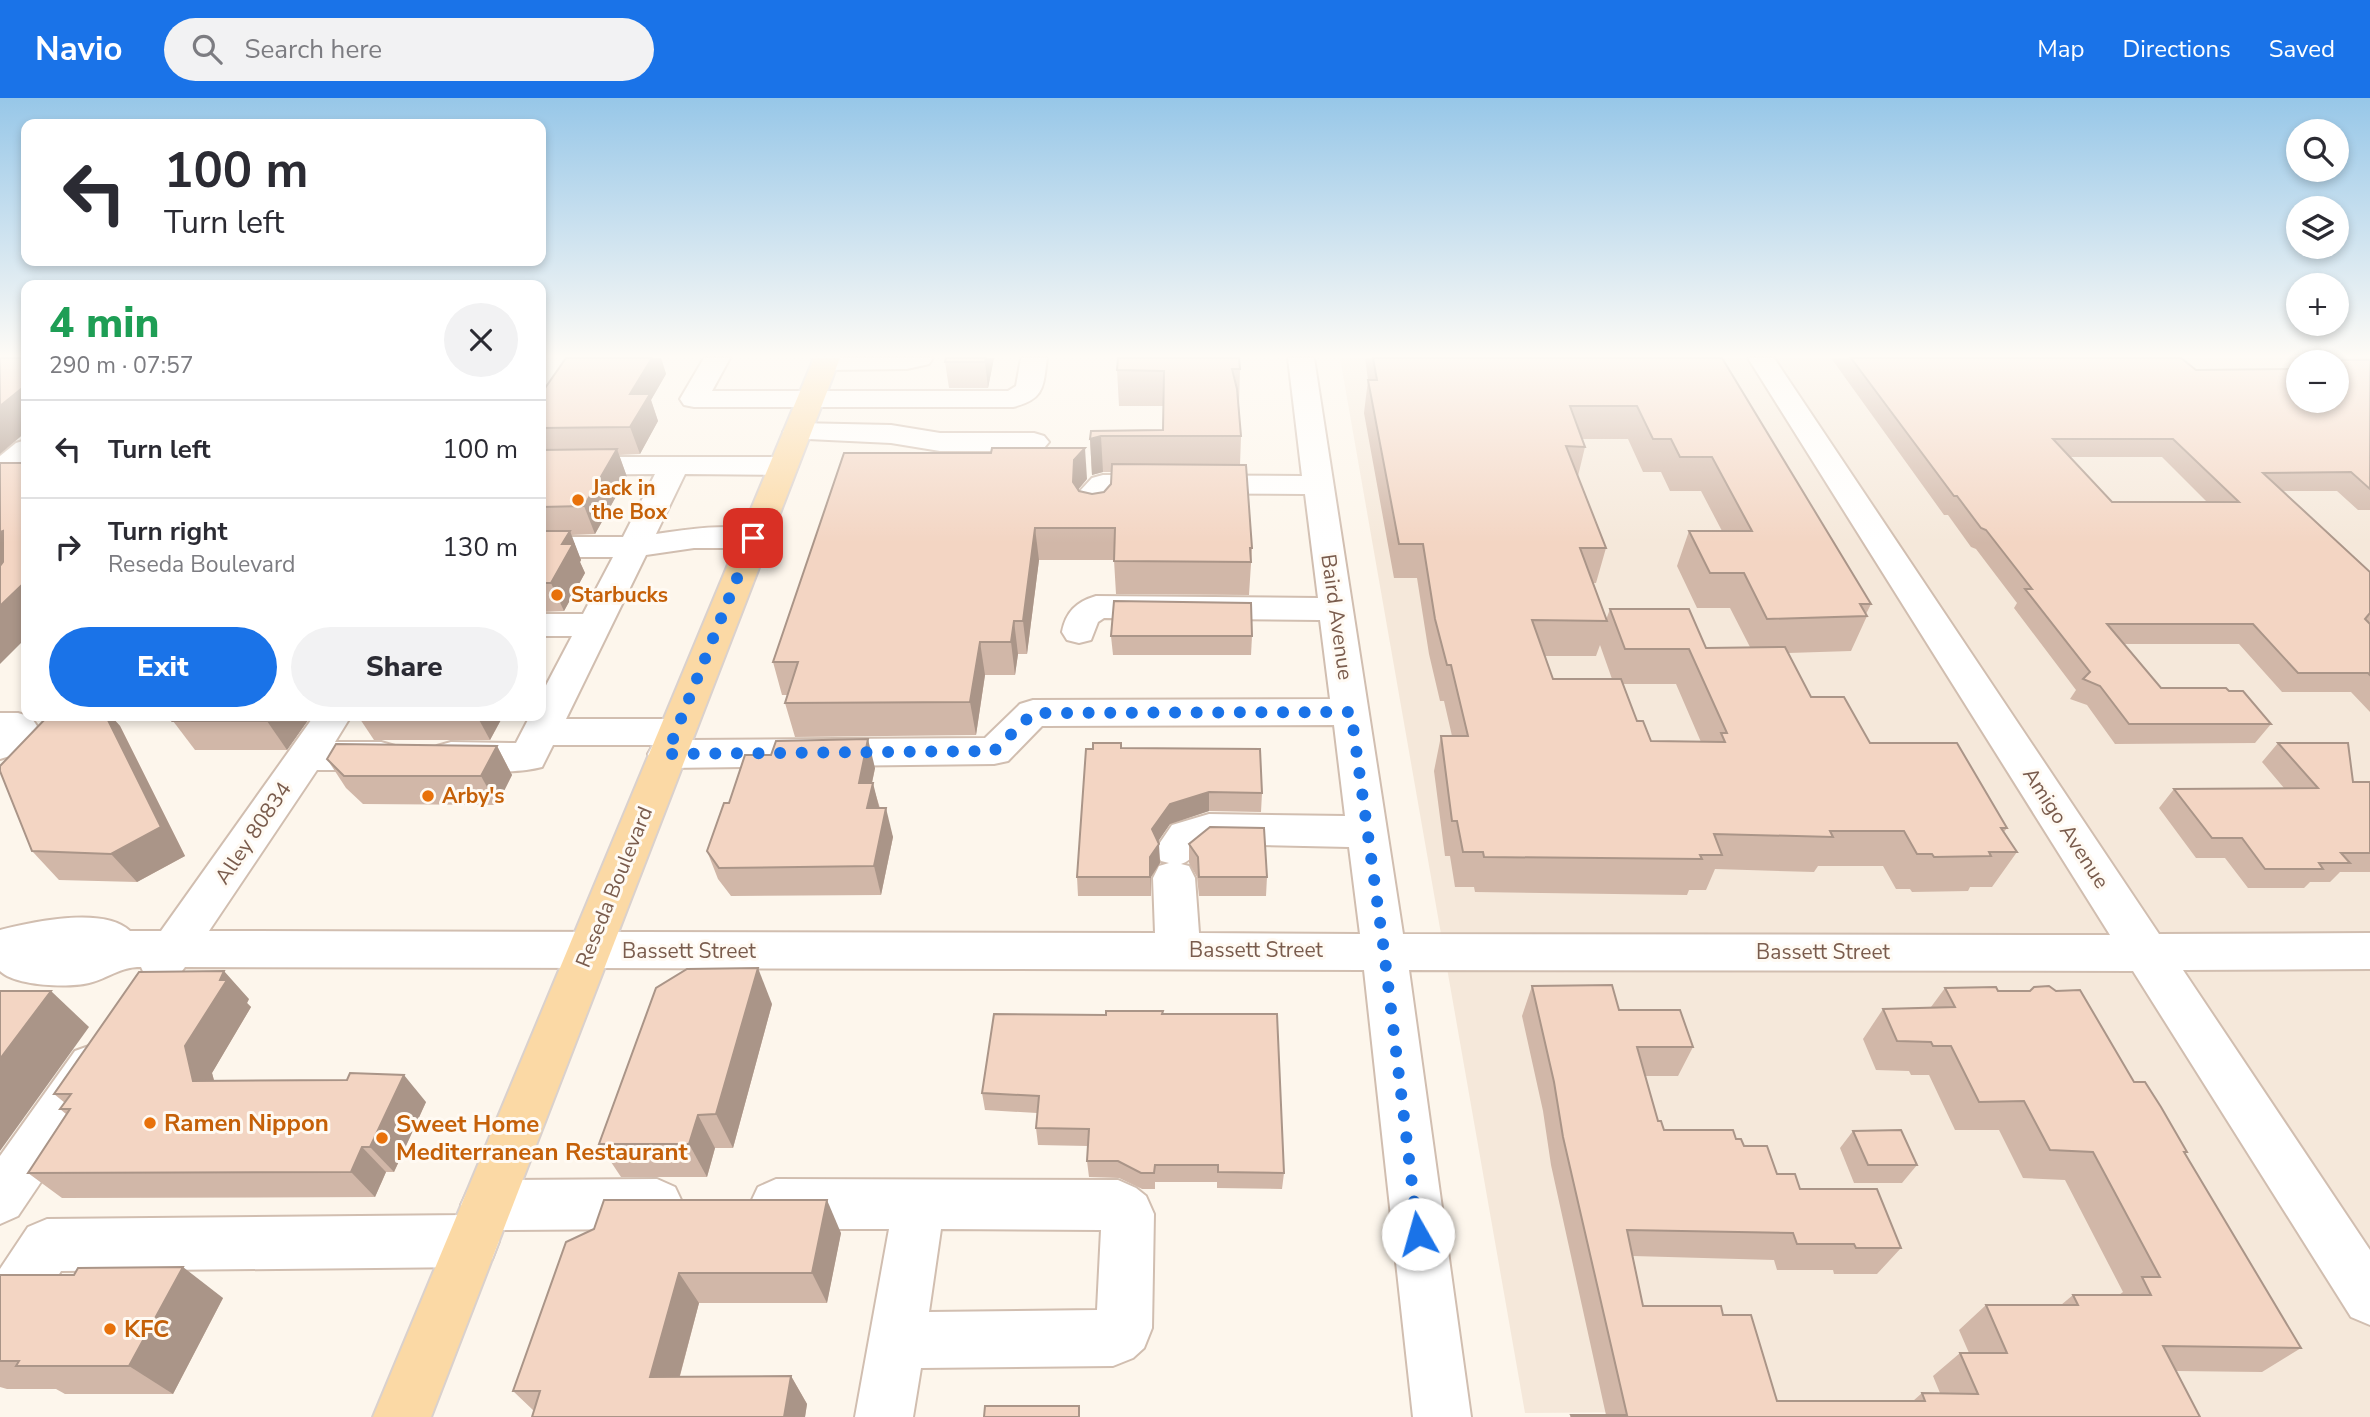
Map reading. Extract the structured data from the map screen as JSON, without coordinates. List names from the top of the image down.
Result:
{
  "streets": {
    "main road": ["Reseda Boulevard"],
    "street": [
      "Baird Avenue",
      "Amigo Avenue",
      "Alley 80834",
      "Bassett Street"
    ]
  },
  "crossings": [
    ["Baird Avenue", "Bassett Street"],
    ["Amigo Avenue", "Bassett Street"],
    ["Alley 80834", "Bassett Street"],
    ["Reseda Boulevard", "Bassett Street"]
  ],
  "places": [
    "Jack in the Box",
    "Starbucks",
    "Arby's",
    "Ramen Nippon",
    "Sweet Home Mediterranean Restaurant",
    "KFC"
  ],
  "page": {
    "header": "Navio",
    "search": "Search here",
    "nav": ["Map", "Directions", "Saved"],
    "map_buttons": ["+", "−"],
    "turn": ["100 m", "Turn left"],
    "heading": ["4 min", "290 m · 07:57"],
    "list": [
      {
        "name": "Turn left",
        "value": "100 m"
      },
      {
        "name": "Turn right",
        "note": "Reseda Boulevard",
        "value": "130 m"
      }
    ],
    "buttons": ["Exit", "Share"]
  }
}
